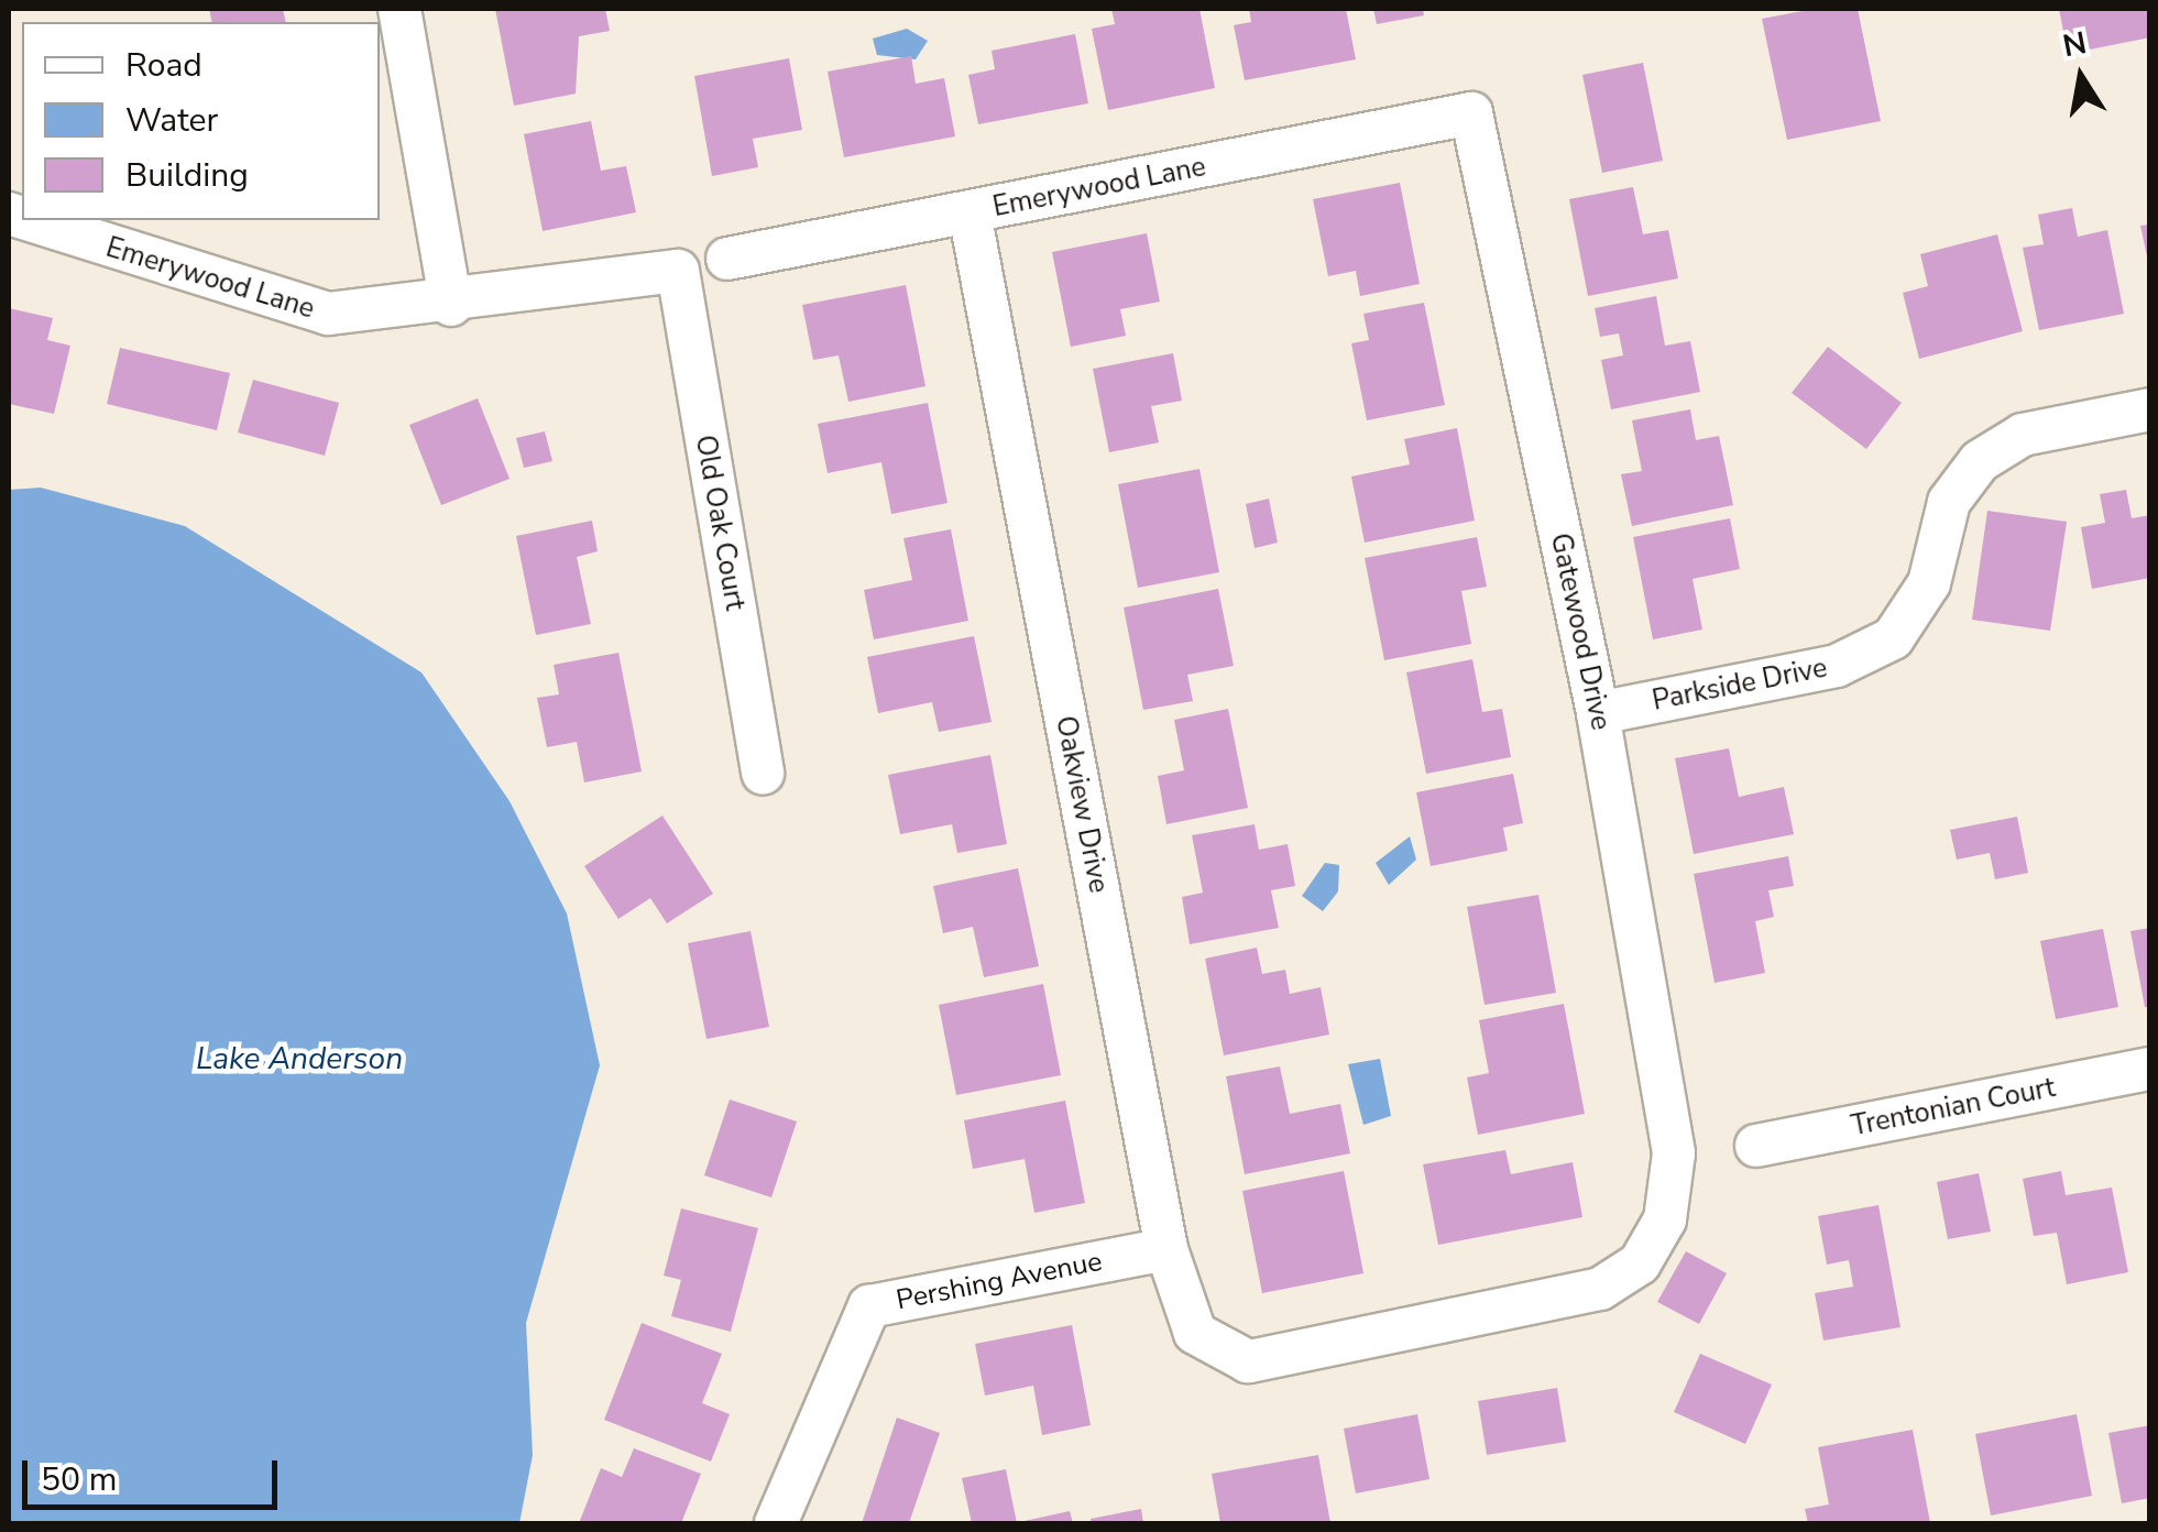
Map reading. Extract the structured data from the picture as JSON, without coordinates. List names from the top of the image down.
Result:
{
  "streets": {
    "street": [
      "Emerywood Lane",
      "Old Oak Court",
      "Gatewood Drive",
      "Parkside Drive",
      "Oakview Drive",
      "Trentonian Court",
      "Pershing Avenue"
    ]
  },
  "crossings": [
    ["Emerywood Lane", "Old Oak Court"],
    ["Emerywood Lane", "Gatewood Drive"],
    ["Emerywood Lane", "Oakview Drive"],
    ["Gatewood Drive", "Parkside Drive"],
    ["Gatewood Drive", "Oakview Drive"],
    ["Oakview Drive", "Pershing Avenue"]
  ],
  "water": ["Lake Anderson"],
  "legend": ["Road", "Water", "Building"],
  "scale_bar": "50 m",
  "north": "top"
}
